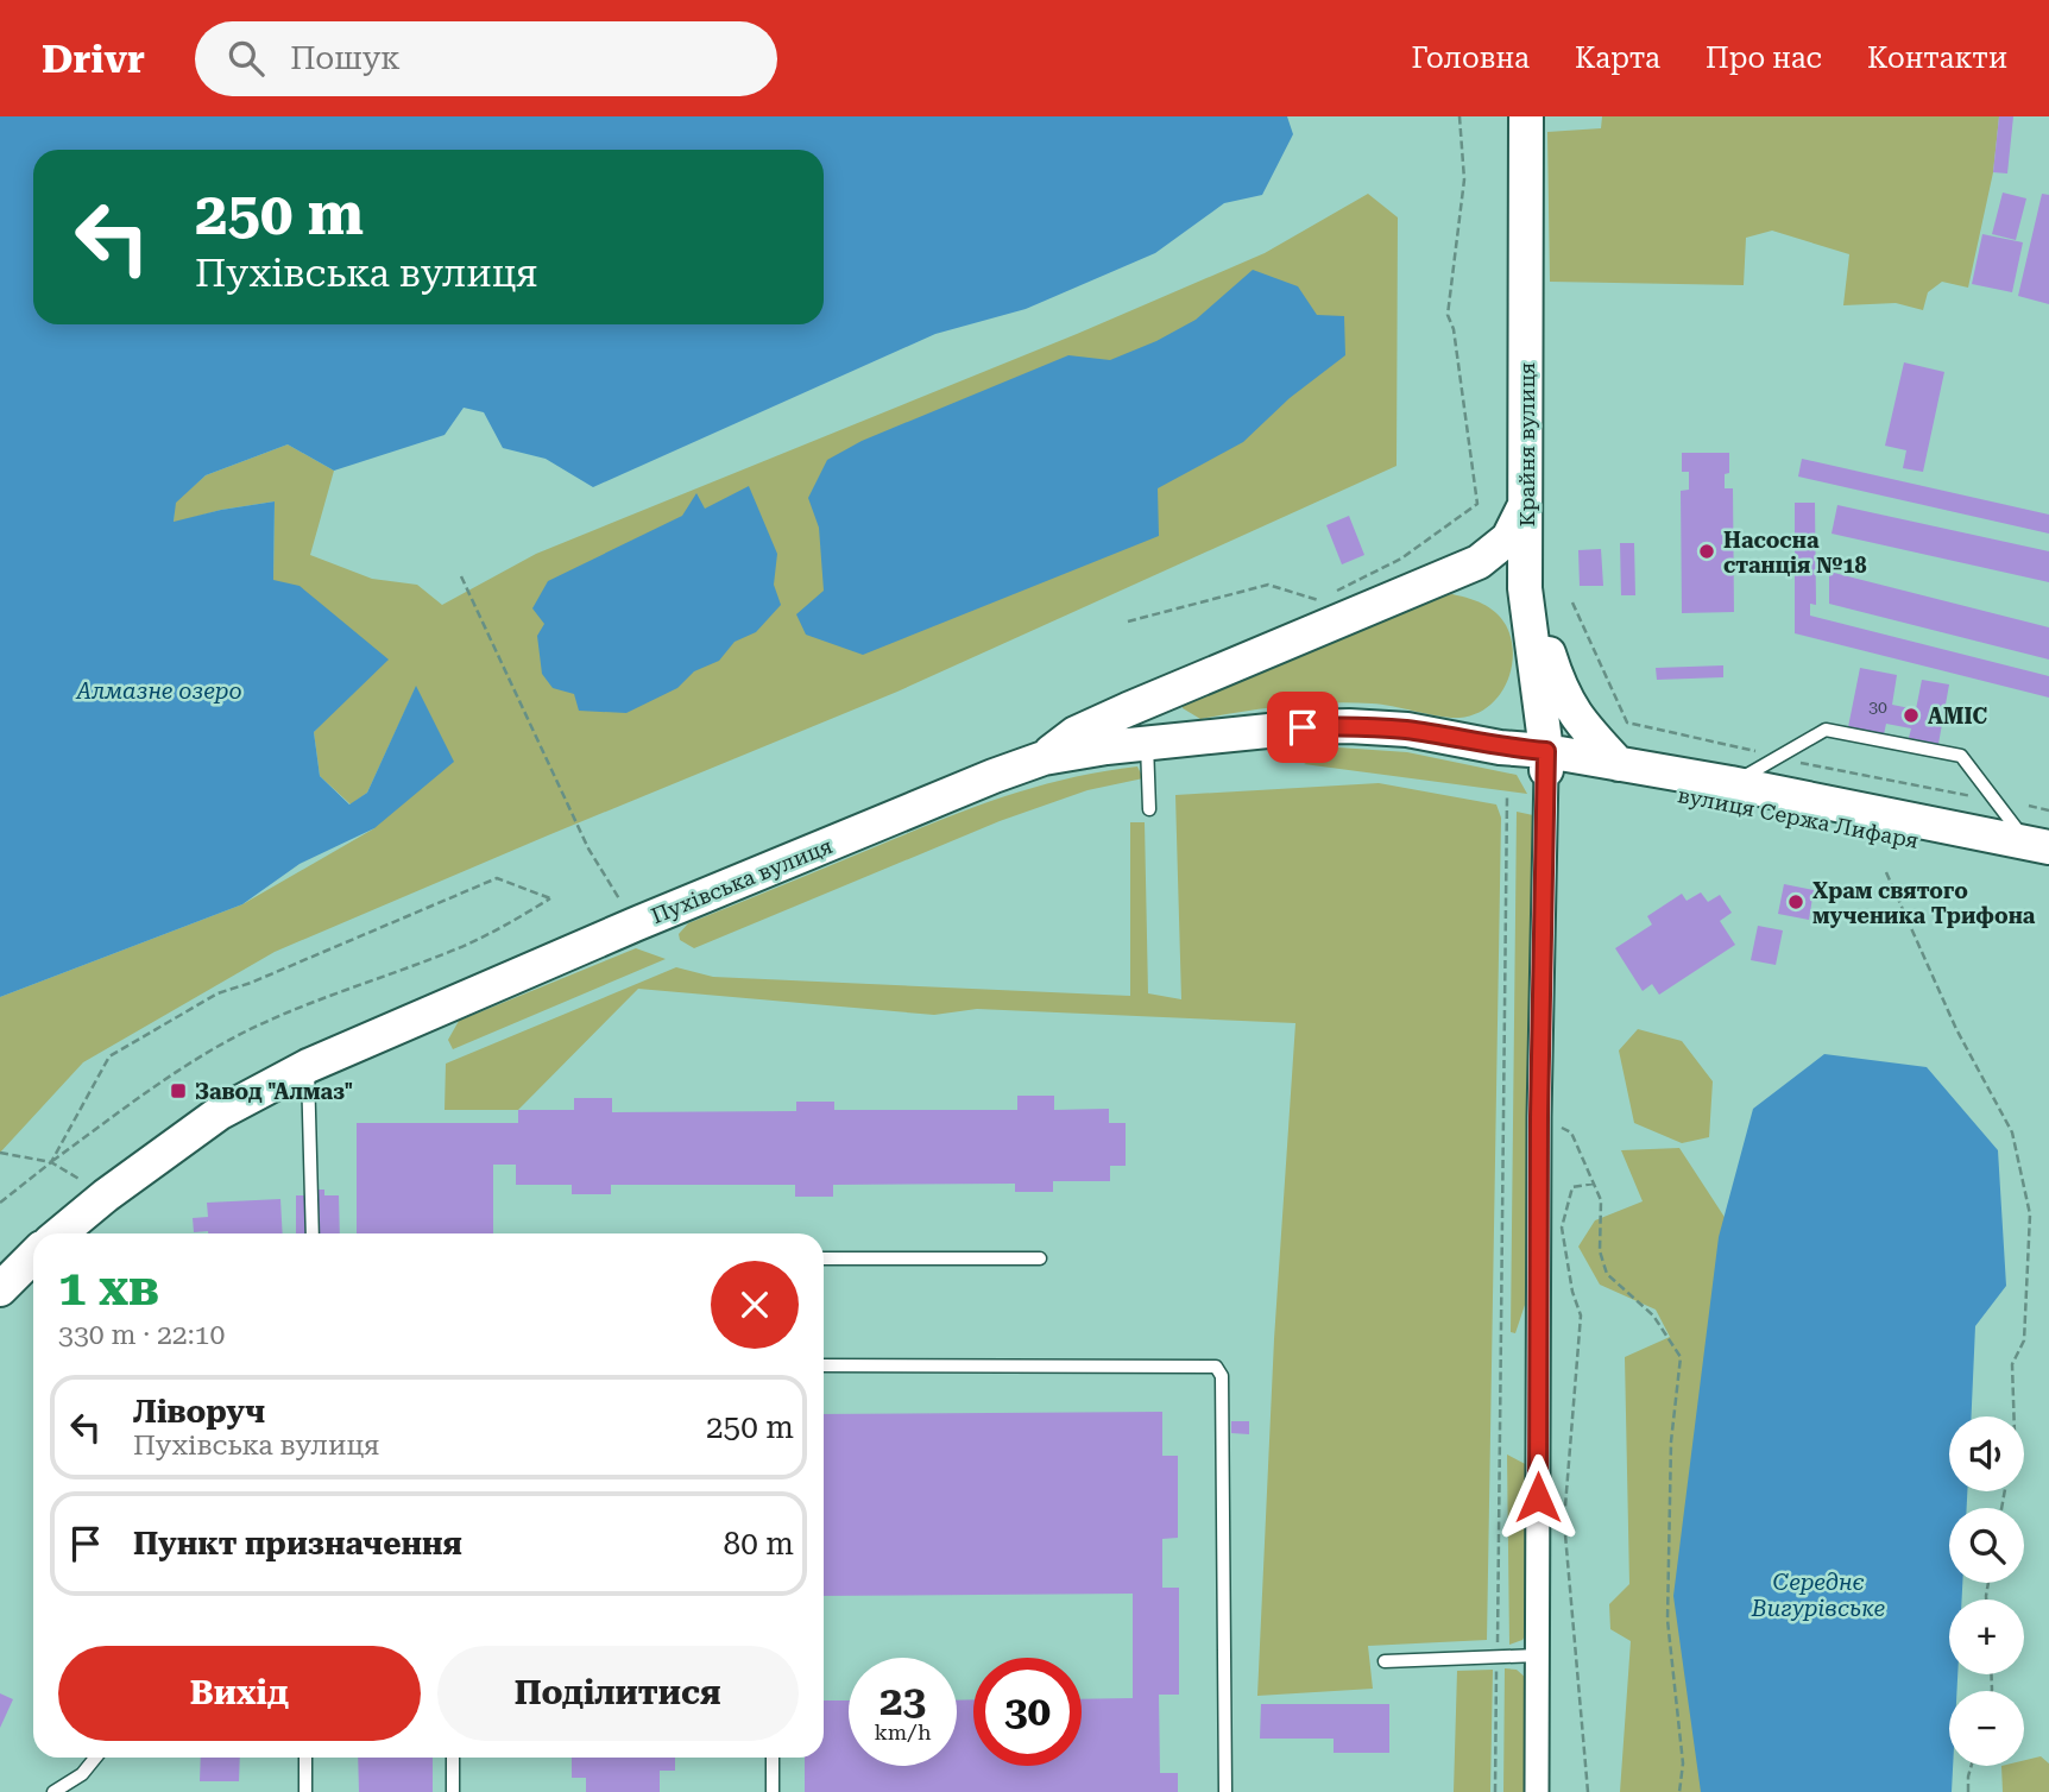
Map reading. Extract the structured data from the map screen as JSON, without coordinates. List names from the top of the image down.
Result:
{
  "streets": {
    "street": ["Крайня вулиця", "вулиця Сержа Лифаря", "Пухівська вулиця"]
  },
  "crossings": [
    ["Крайня вулиця", "вулиця Сержа Лифаря"],
    ["Крайня вулиця", "Пухівська вулиця"],
    ["вулиця Сержа Лифаря", "Пухівська вулиця"]
  ],
  "water": ["Алмазне озеро", "Середнє Вигурівське"],
  "places": {
    "other": ["Насосна станція №18", "AMIC", "Храм святого мученика Трифона"],
    "transit": ["Завод \"Алмаз\""]
  },
  "house_numbers": ["30"],
  "page": {
    "header": "Drivr",
    "search": "Пошук",
    "nav": [
      "Головна",
      "Карта",
      "Про нас",
      "Контакти"
    ],
    "turn": ["250 m", "Пухівська вулиця"],
    "heading": ["1 хв", "330 m · 22:10"],
    "list": [
      {
        "name": "Ліворуч",
        "note": "Пухівська вулиця",
        "value": "250 m"
      },
      {
        "name": "Пункт призначення",
        "value": "80 m"
      }
    ],
    "map_buttons": ["+", "−"],
    "buttons": ["Вихід", "Поділитися"],
    "speed": "23 km/h",
    "limit": "30"
  }
}
